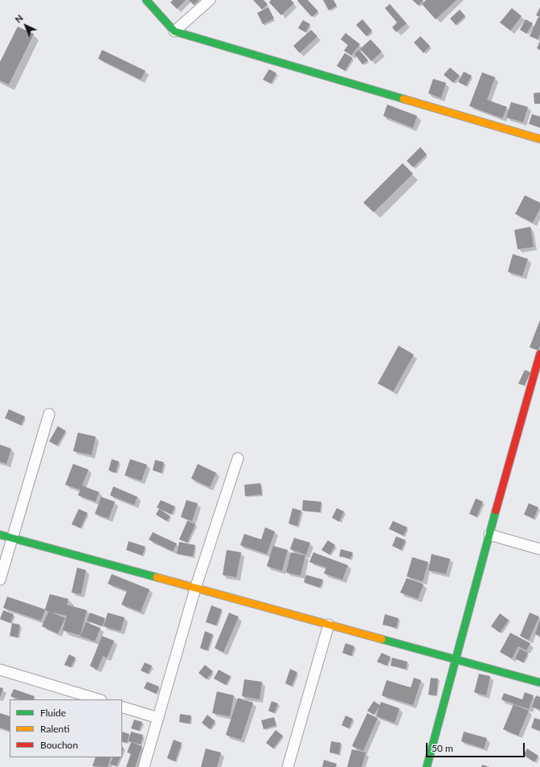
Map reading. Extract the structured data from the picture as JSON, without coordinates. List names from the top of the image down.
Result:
{
  "legend": ["Fluide", "Ralenti", "Bouchon"],
  "scale_bar": "50 m",
  "north": "top left"
}
